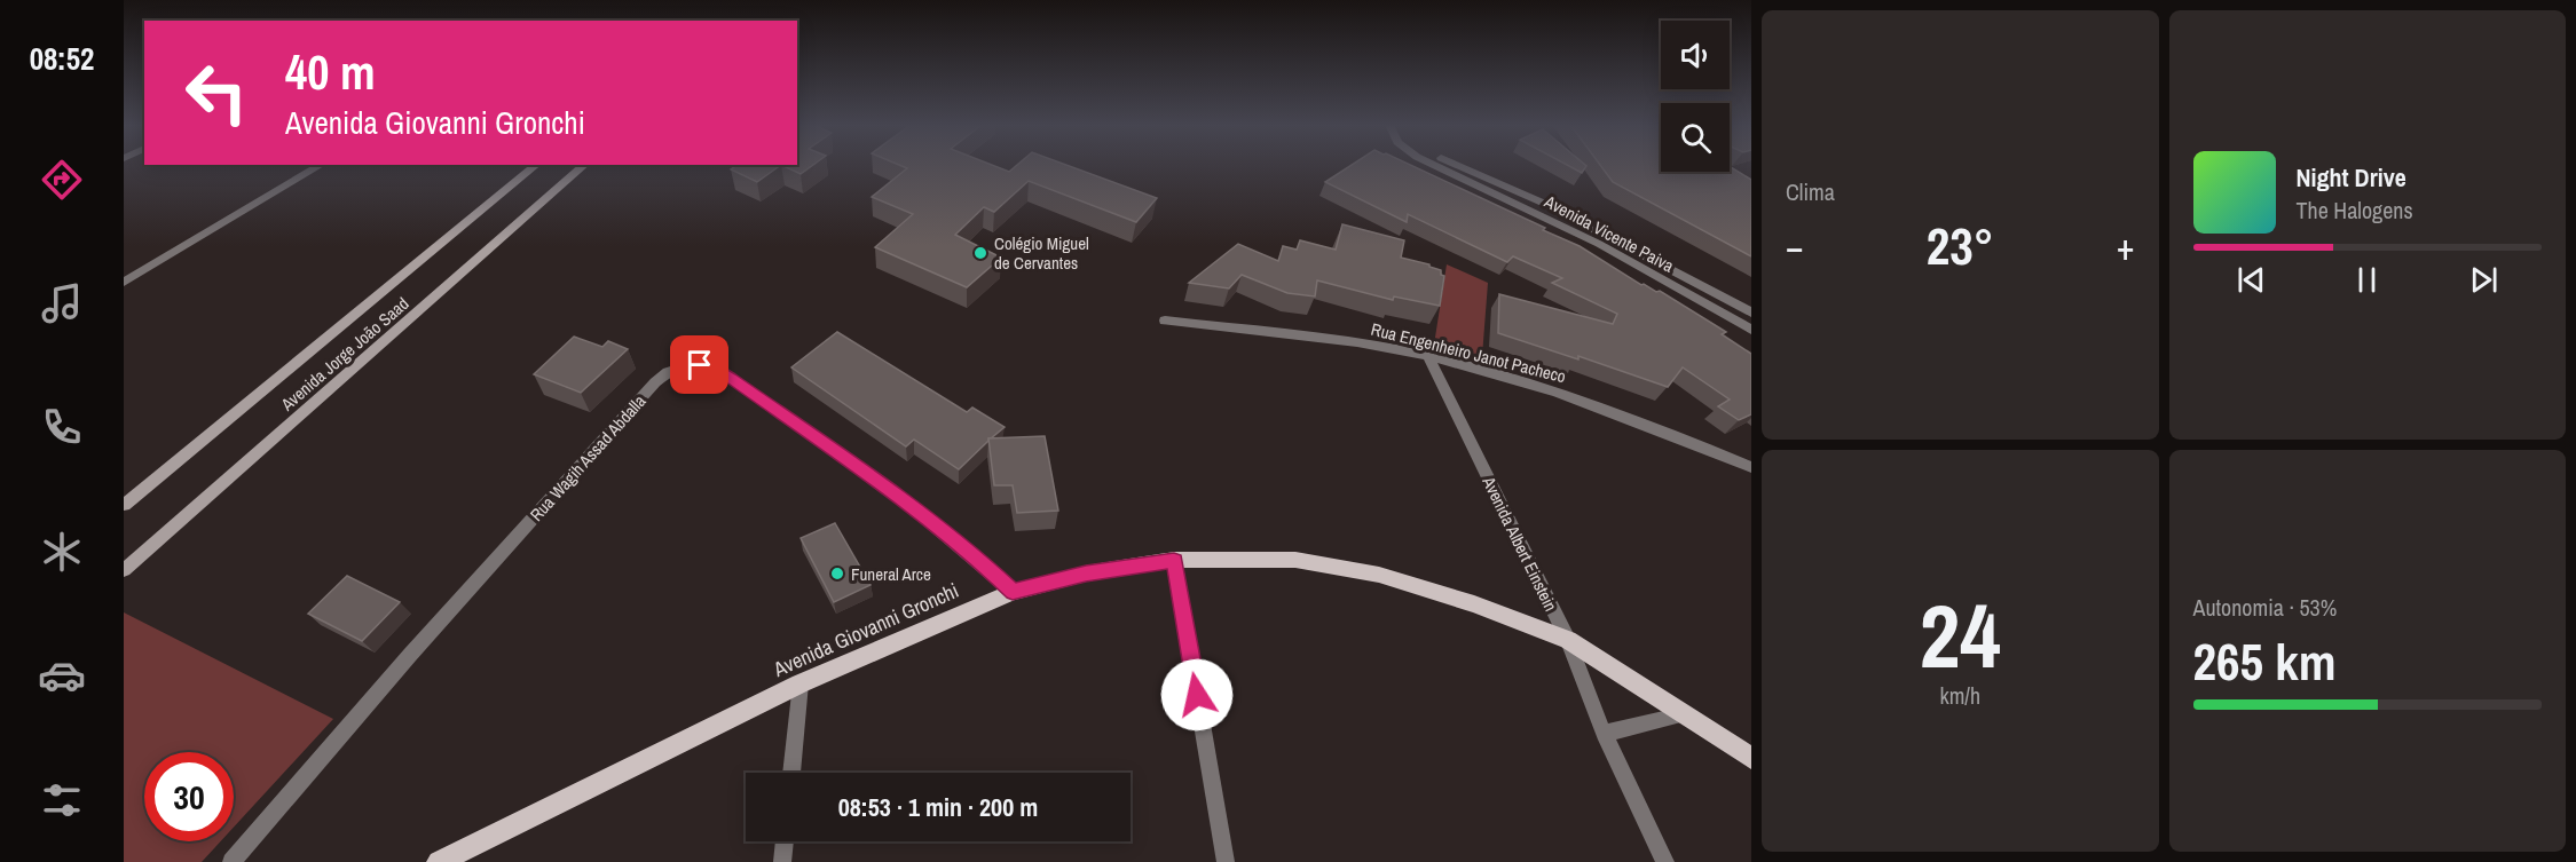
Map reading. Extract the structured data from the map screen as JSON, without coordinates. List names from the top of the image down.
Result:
{
  "streets": {
    "main road": ["Avenida Jorge João Saad", "Avenida Giovanni Gronchi"],
    "street": [
      "Avenida Vicente Paiva",
      "Rua Engenheiro Janot Pacheco",
      "Rua Wagih Assad Abdalla",
      "Avenida Albert Einstein"
    ]
  },
  "crossings": [
    ["Rua Engenheiro Janot Pacheco", "Avenida Albert Einstein"],
    ["Rua Wagih Assad Abdalla", "Avenida Giovanni Gronchi"],
    ["Avenida Albert Einstein", "Avenida Giovanni Gronchi"]
  ],
  "places": ["Colégio Miguel de Cervantes", "Funeral Arce"],
  "page": {
    "tabs": "08:52",
    "tile": [
      "Clima",
      ["24", "km/h"],
      ["Autonomia · 53%", "265 km"]
    ],
    "turn": ["40 m", "Avenida Giovanni Gronchi"],
    "song": ["Night Drive", "The Halogens"],
    "heat": ["−", "23°", "+"],
    "limit": "30",
    "trip": "08:53 · 1 min · 200 m"
  }
}
